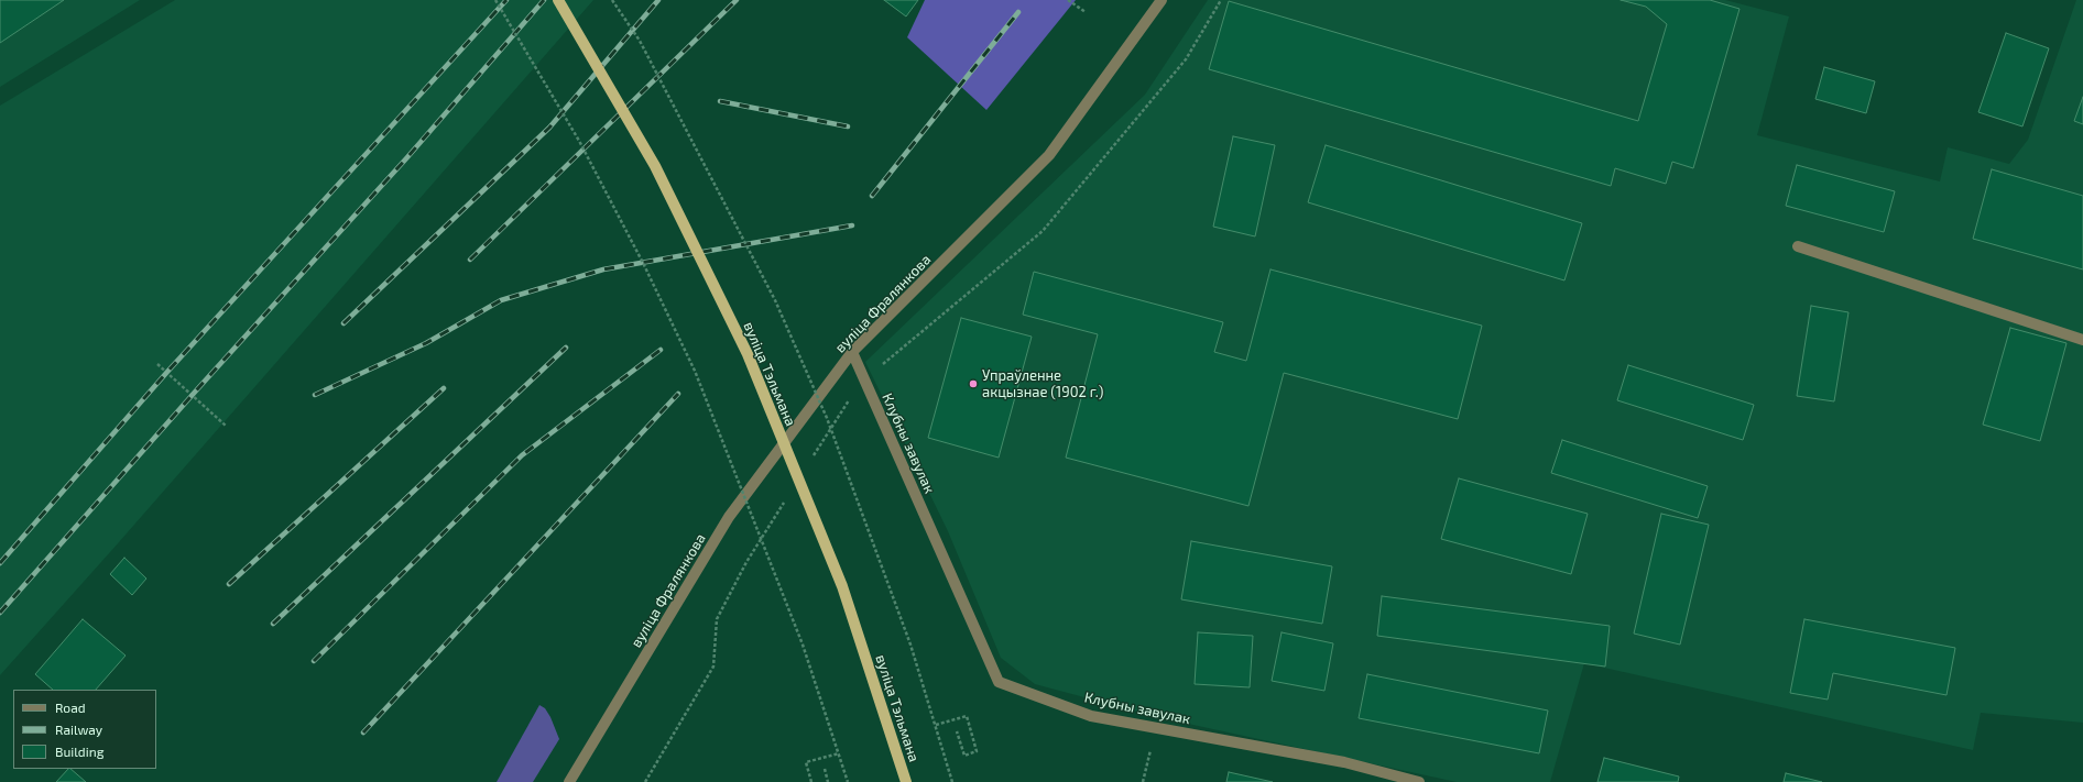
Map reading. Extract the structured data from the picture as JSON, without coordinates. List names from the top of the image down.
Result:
{
  "streets": {
    "main road": ["вуліца Тэльмана"],
    "street": ["вуліца Фралянкова", "Клубны завулак"]
  },
  "crossings": [
    ["вуліца Фралянкова", "Клубны завулак"]
  ],
  "places": ["Упраўленне акцызнае (1902 г.)"],
  "legend": ["Road", "Railway", "Building"]
}
